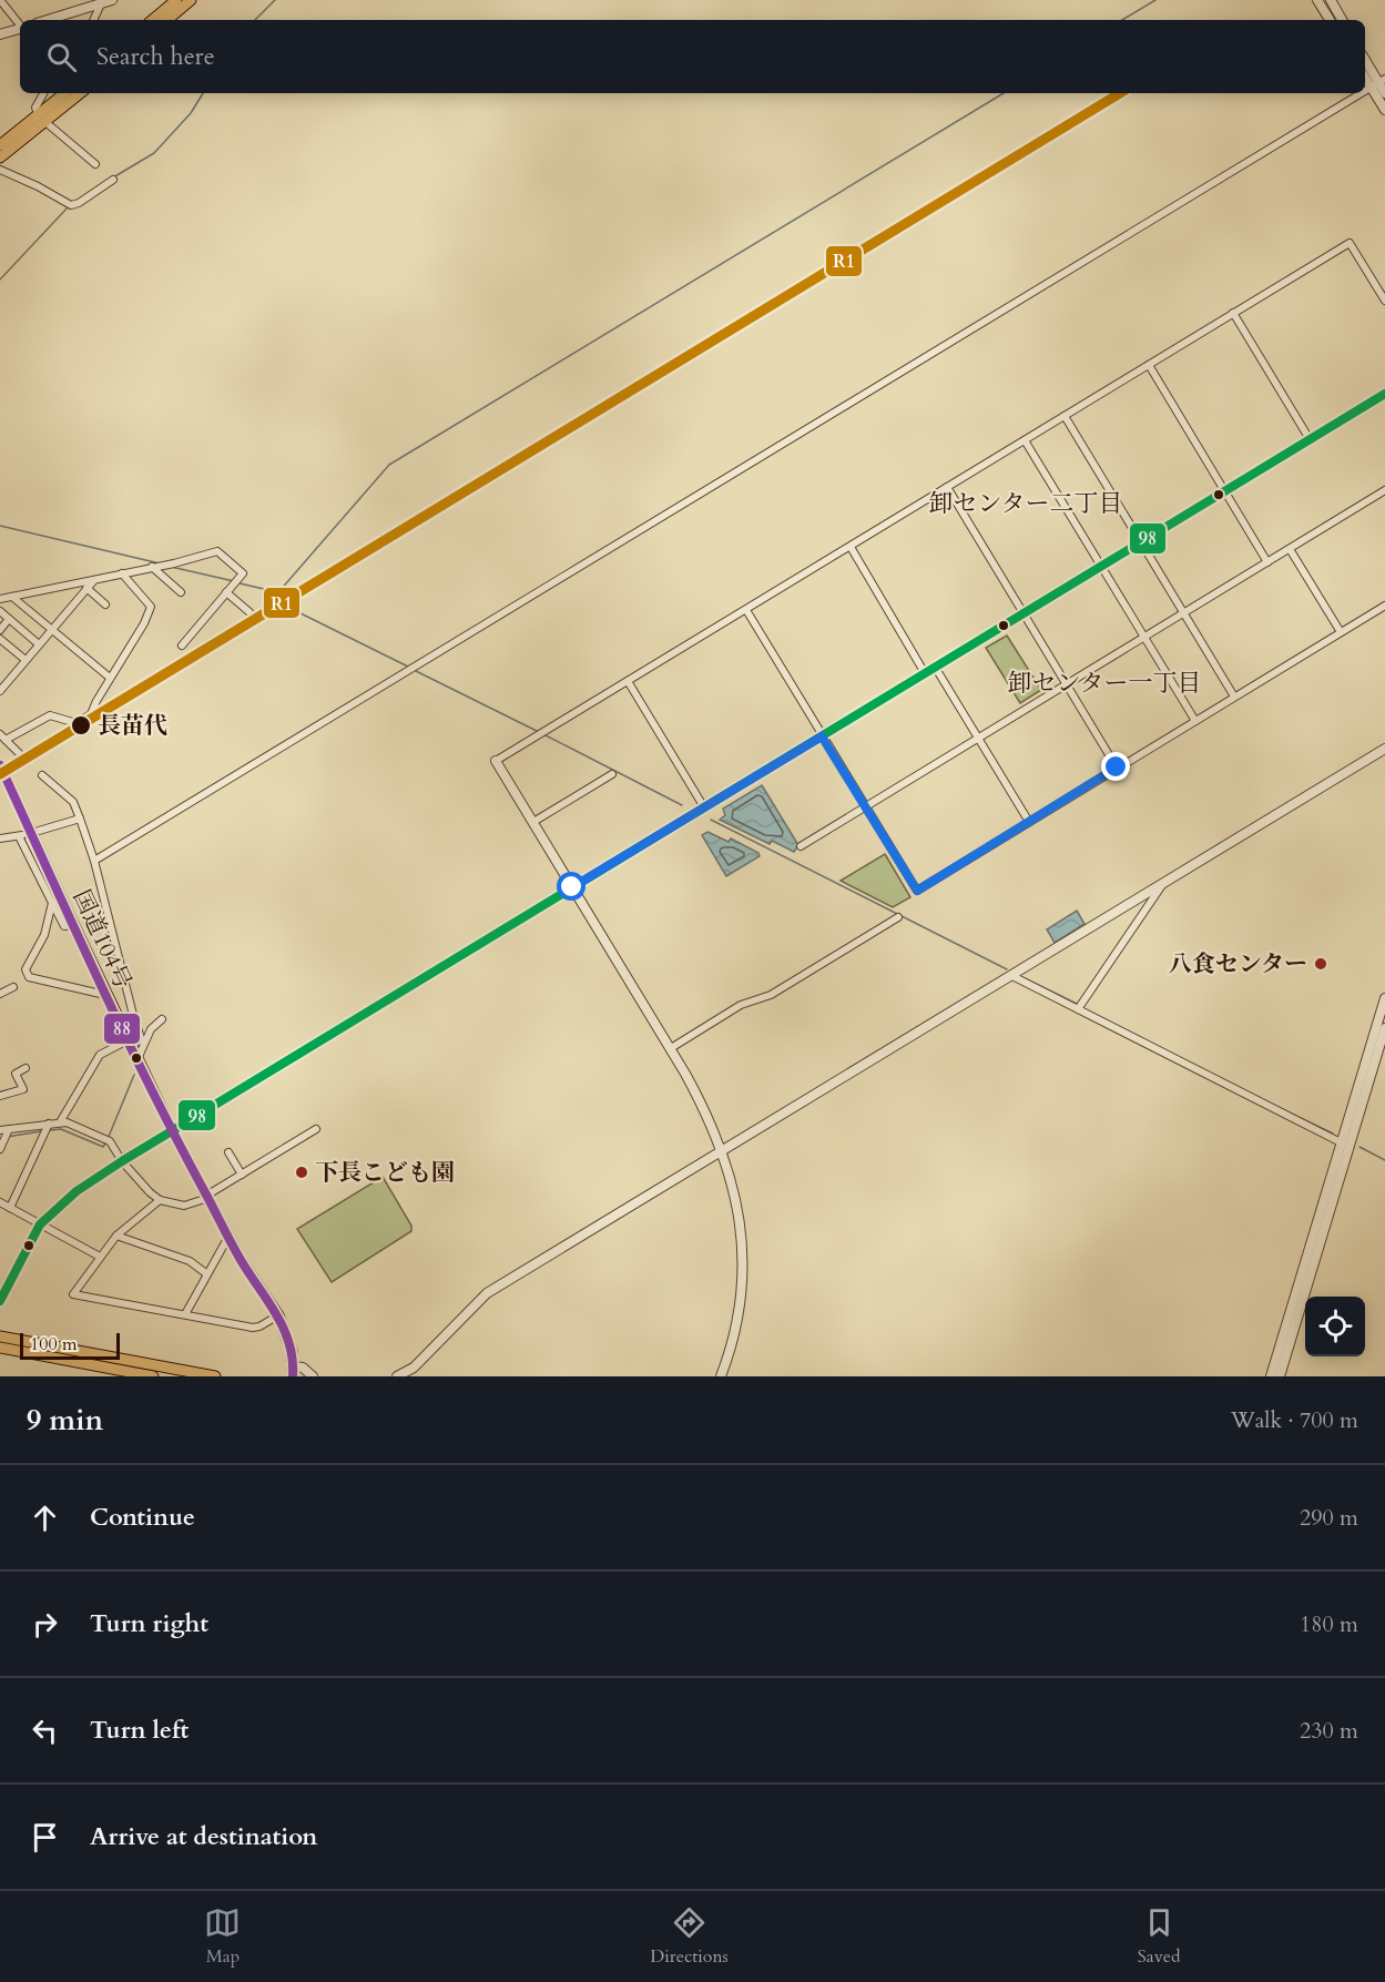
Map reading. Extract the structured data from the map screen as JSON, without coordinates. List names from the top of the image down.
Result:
{
  "streets": {
    "highway": ["国道104号"]
  },
  "districts": ["卸センター二丁目", "卸センター一丁目"],
  "places": ["長苗代", "八食センター", "下長こども園"],
  "lines": ["transit line R1", "transit line 98", "transit line 88"],
  "scale_bar": "100 m",
  "page": {
    "search": "Search here",
    "scale": "100 m",
    "heading": ["9 min", "Walk · 700 m"],
    "list": [
      ["Continue", "290 m"],
      ["Turn right", "180 m"],
      ["Turn left", "230 m"],
      "Arrive at destination"
    ],
    "nav": ["Map", "Directions", "Saved"]
  }
}
